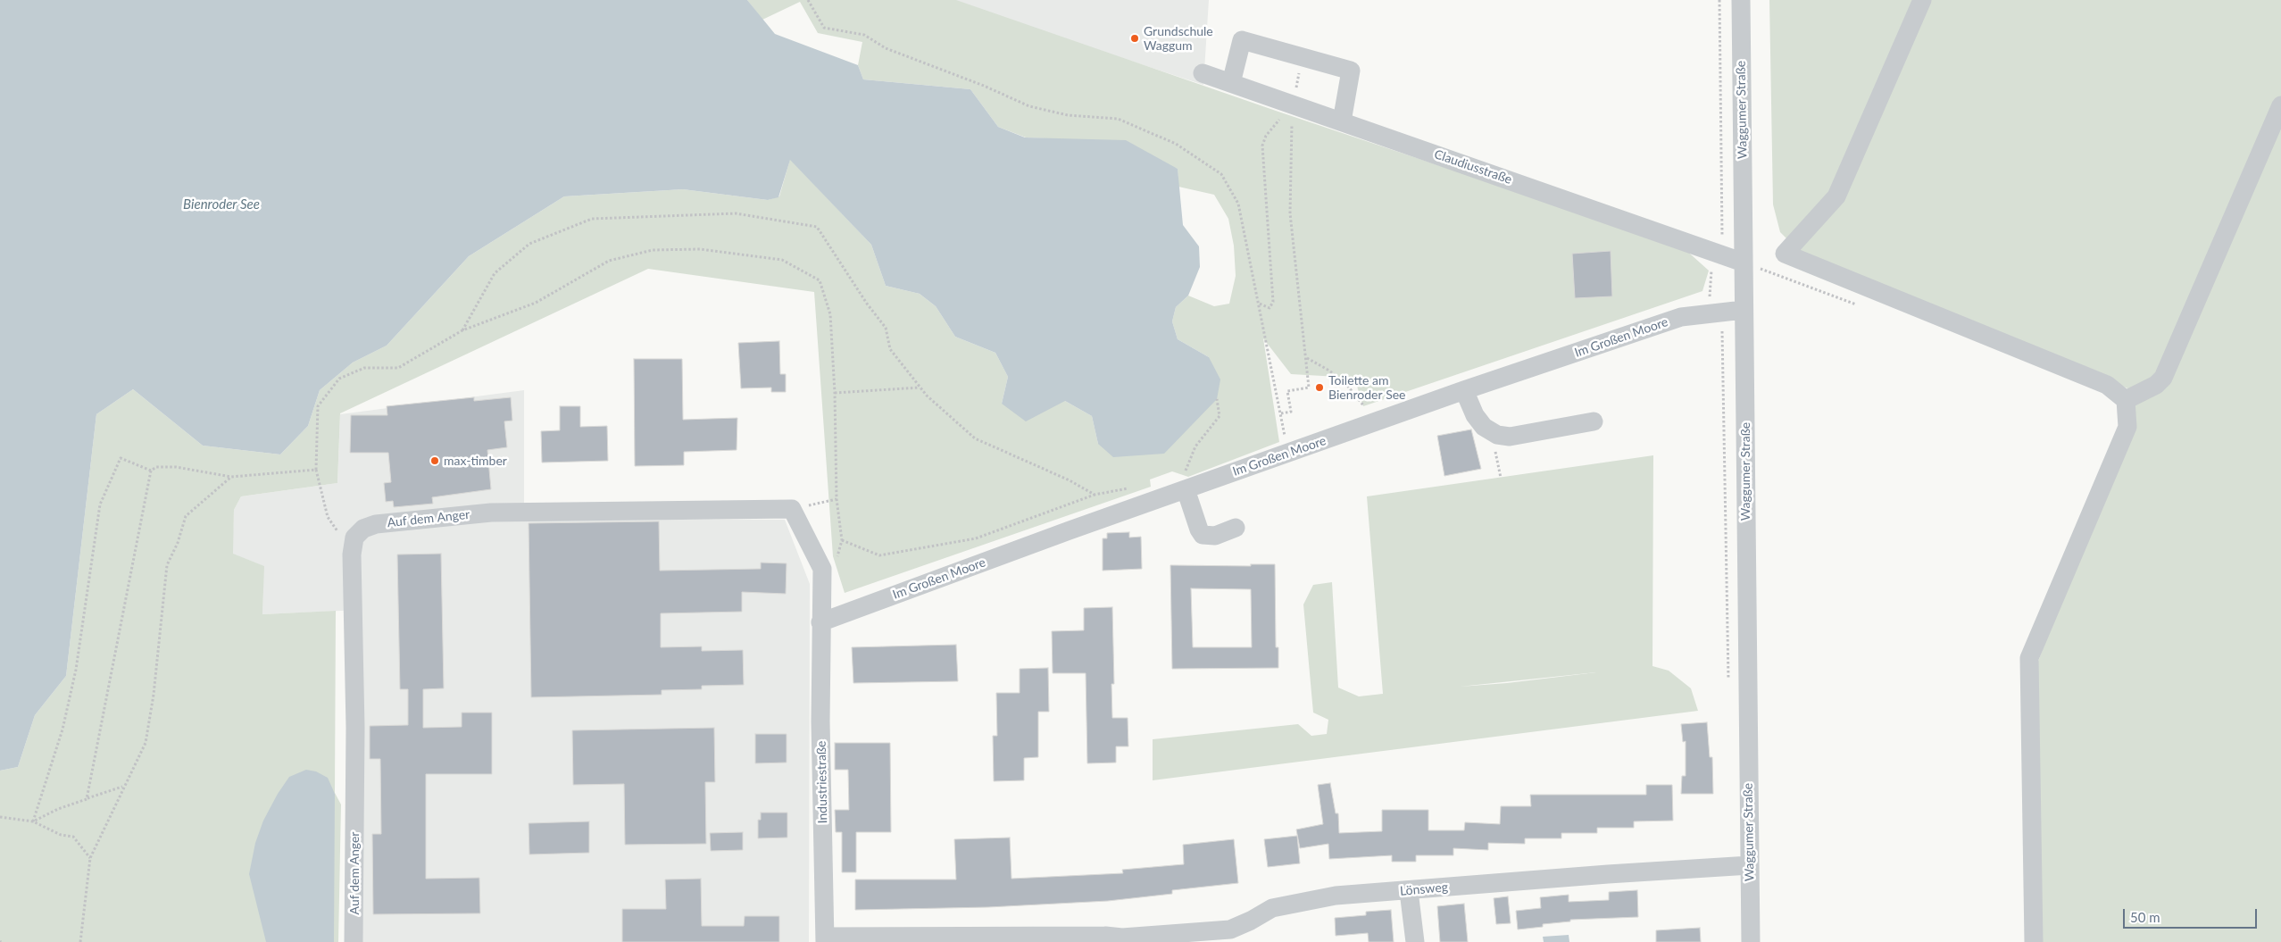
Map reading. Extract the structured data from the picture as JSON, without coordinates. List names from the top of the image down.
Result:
{
  "streets": {
    "street": [
      "Waggumer Straße",
      "Claudiusstraße",
      "Im Großen Moore",
      "Auf dem Anger",
      "Industriestraße",
      "Lönsweg"
    ]
  },
  "crossings": [
    ["Waggumer Straße", "Claudiusstraße"],
    ["Waggumer Straße", "Im Großen Moore"],
    ["Waggumer Straße", "Lönsweg"],
    ["Im Großen Moore", "Industriestraße"],
    ["Industriestraße", "Lönsweg"]
  ],
  "water": ["Bienroder See"],
  "places": ["Grundschule Waggum", "Toilette am Bienroder See", "max-timber"],
  "scale_bar": "50 m"
}
